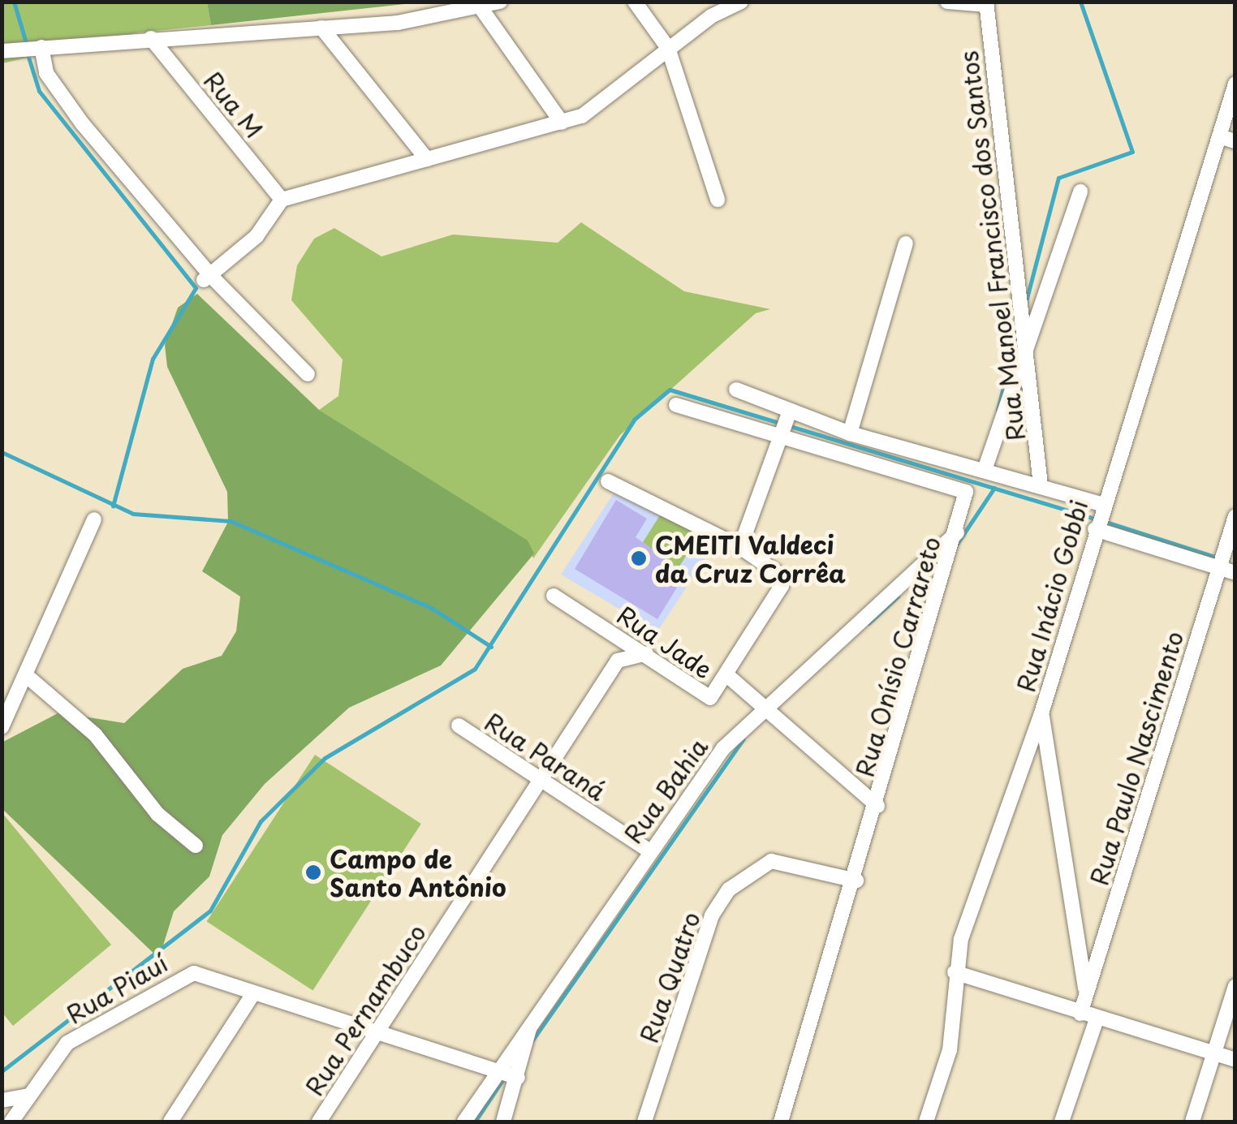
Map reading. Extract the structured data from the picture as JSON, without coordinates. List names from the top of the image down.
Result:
{
  "streets": {
    "street": [
      "Rua M",
      "Rua Manoel Francisco dos Santos",
      "Rua Inácio Gobbi",
      "Rua Jade",
      "Rua Onísio Carrareto",
      "Rua Paraná",
      "Rua Paulo Nascimento",
      "Rua Bahia",
      "Rua Quatro",
      "Rua Piauí",
      "Rua Pernambuco"
    ]
  },
  "crossings": [
    ["Rua Jade", "Rua Pernambuco"],
    ["Rua Onísio Carrareto", "Rua Bahia"],
    ["Rua Onísio Carrareto", "Rua Quatro"],
    ["Rua Paraná", "Rua Bahia"],
    ["Rua Paraná", "Rua Pernambuco"]
  ],
  "places": ["CMEITI Valdeci da Cruz Corrêa", "Campo de Santo Antônio"]
}
